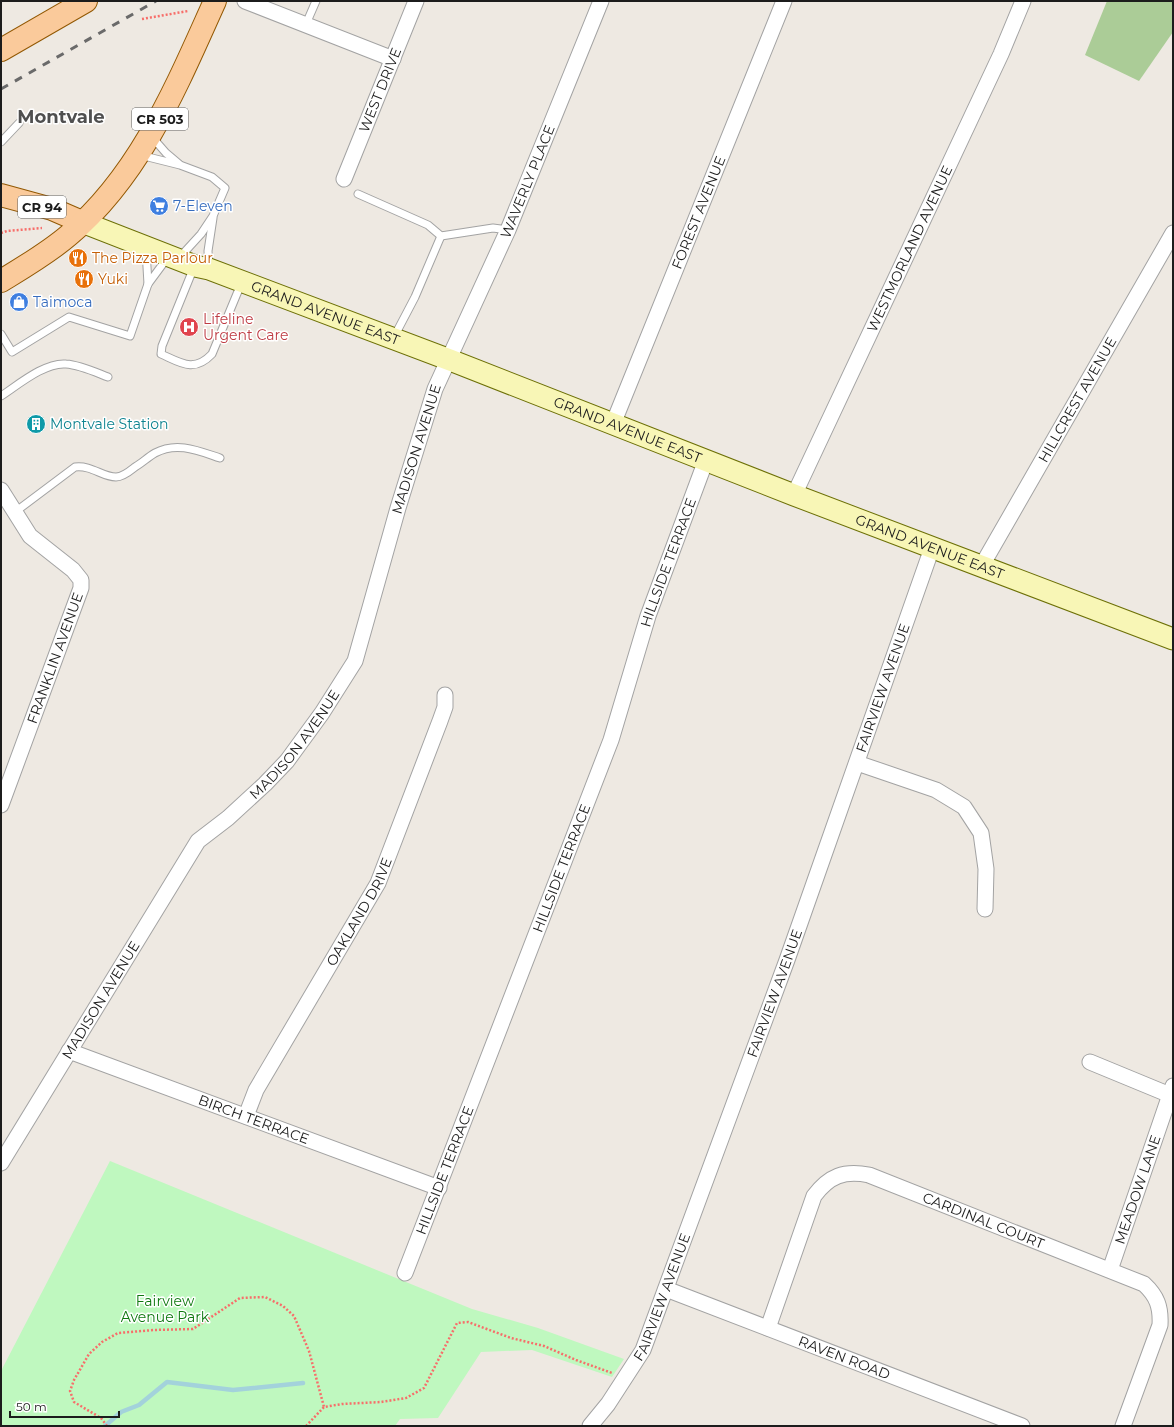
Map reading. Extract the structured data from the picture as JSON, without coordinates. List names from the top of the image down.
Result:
{
  "streets": {
    "main road": ["CR 503", "CR 94", "GRAND AVENUE EAST"],
    "street": [
      "WEST DRIVE",
      "WAVERLY PLACE",
      "FOREST AVENUE",
      "WESTMORLAND AVENUE",
      "HILLCREST AVENUE",
      "MADISON AVENUE",
      "HILLSIDE TERRACE",
      "FRANKLIN AVENUE",
      "FAIRVIEW AVENUE",
      "OAKLAND DRIVE",
      "BIRCH TERRACE",
      "MEADOW LANE",
      "CARDINAL COURT",
      "RAVEN ROAD"
    ]
  },
  "crossings": [
    ["CR 503", "CR 94"],
    ["CR 503", "GRAND AVENUE EAST"],
    ["WAVERLY PLACE", "GRAND AVENUE EAST"],
    ["WAVERLY PLACE", "MADISON AVENUE"],
    ["CR 94", "GRAND AVENUE EAST"],
    ["FOREST AVENUE", "GRAND AVENUE EAST"],
    ["WESTMORLAND AVENUE", "GRAND AVENUE EAST"],
    ["GRAND AVENUE EAST", "HILLCREST AVENUE"],
    ["GRAND AVENUE EAST", "MADISON AVENUE"],
    ["GRAND AVENUE EAST", "HILLSIDE TERRACE"],
    ["GRAND AVENUE EAST", "FAIRVIEW AVENUE"],
    ["MADISON AVENUE", "BIRCH TERRACE"],
    ["HILLSIDE TERRACE", "BIRCH TERRACE"],
    ["FAIRVIEW AVENUE", "RAVEN ROAD"],
    ["OAKLAND DRIVE", "BIRCH TERRACE"],
    ["MEADOW LANE", "CARDINAL COURT"],
    ["CARDINAL COURT", "RAVEN ROAD"]
  ],
  "districts": ["Montvale"],
  "parks": ["Fairview Avenue Park"],
  "places": {
    "supermarket": ["7-Eleven"],
    "restaurant": ["The Pizza Parlour", "Yuki"],
    "shop": ["Taimoca"],
    "hospital": ["Lifeline Urgent Care"],
    "building": ["Montvale Station"]
  },
  "scale_bar": "50 m"
}
